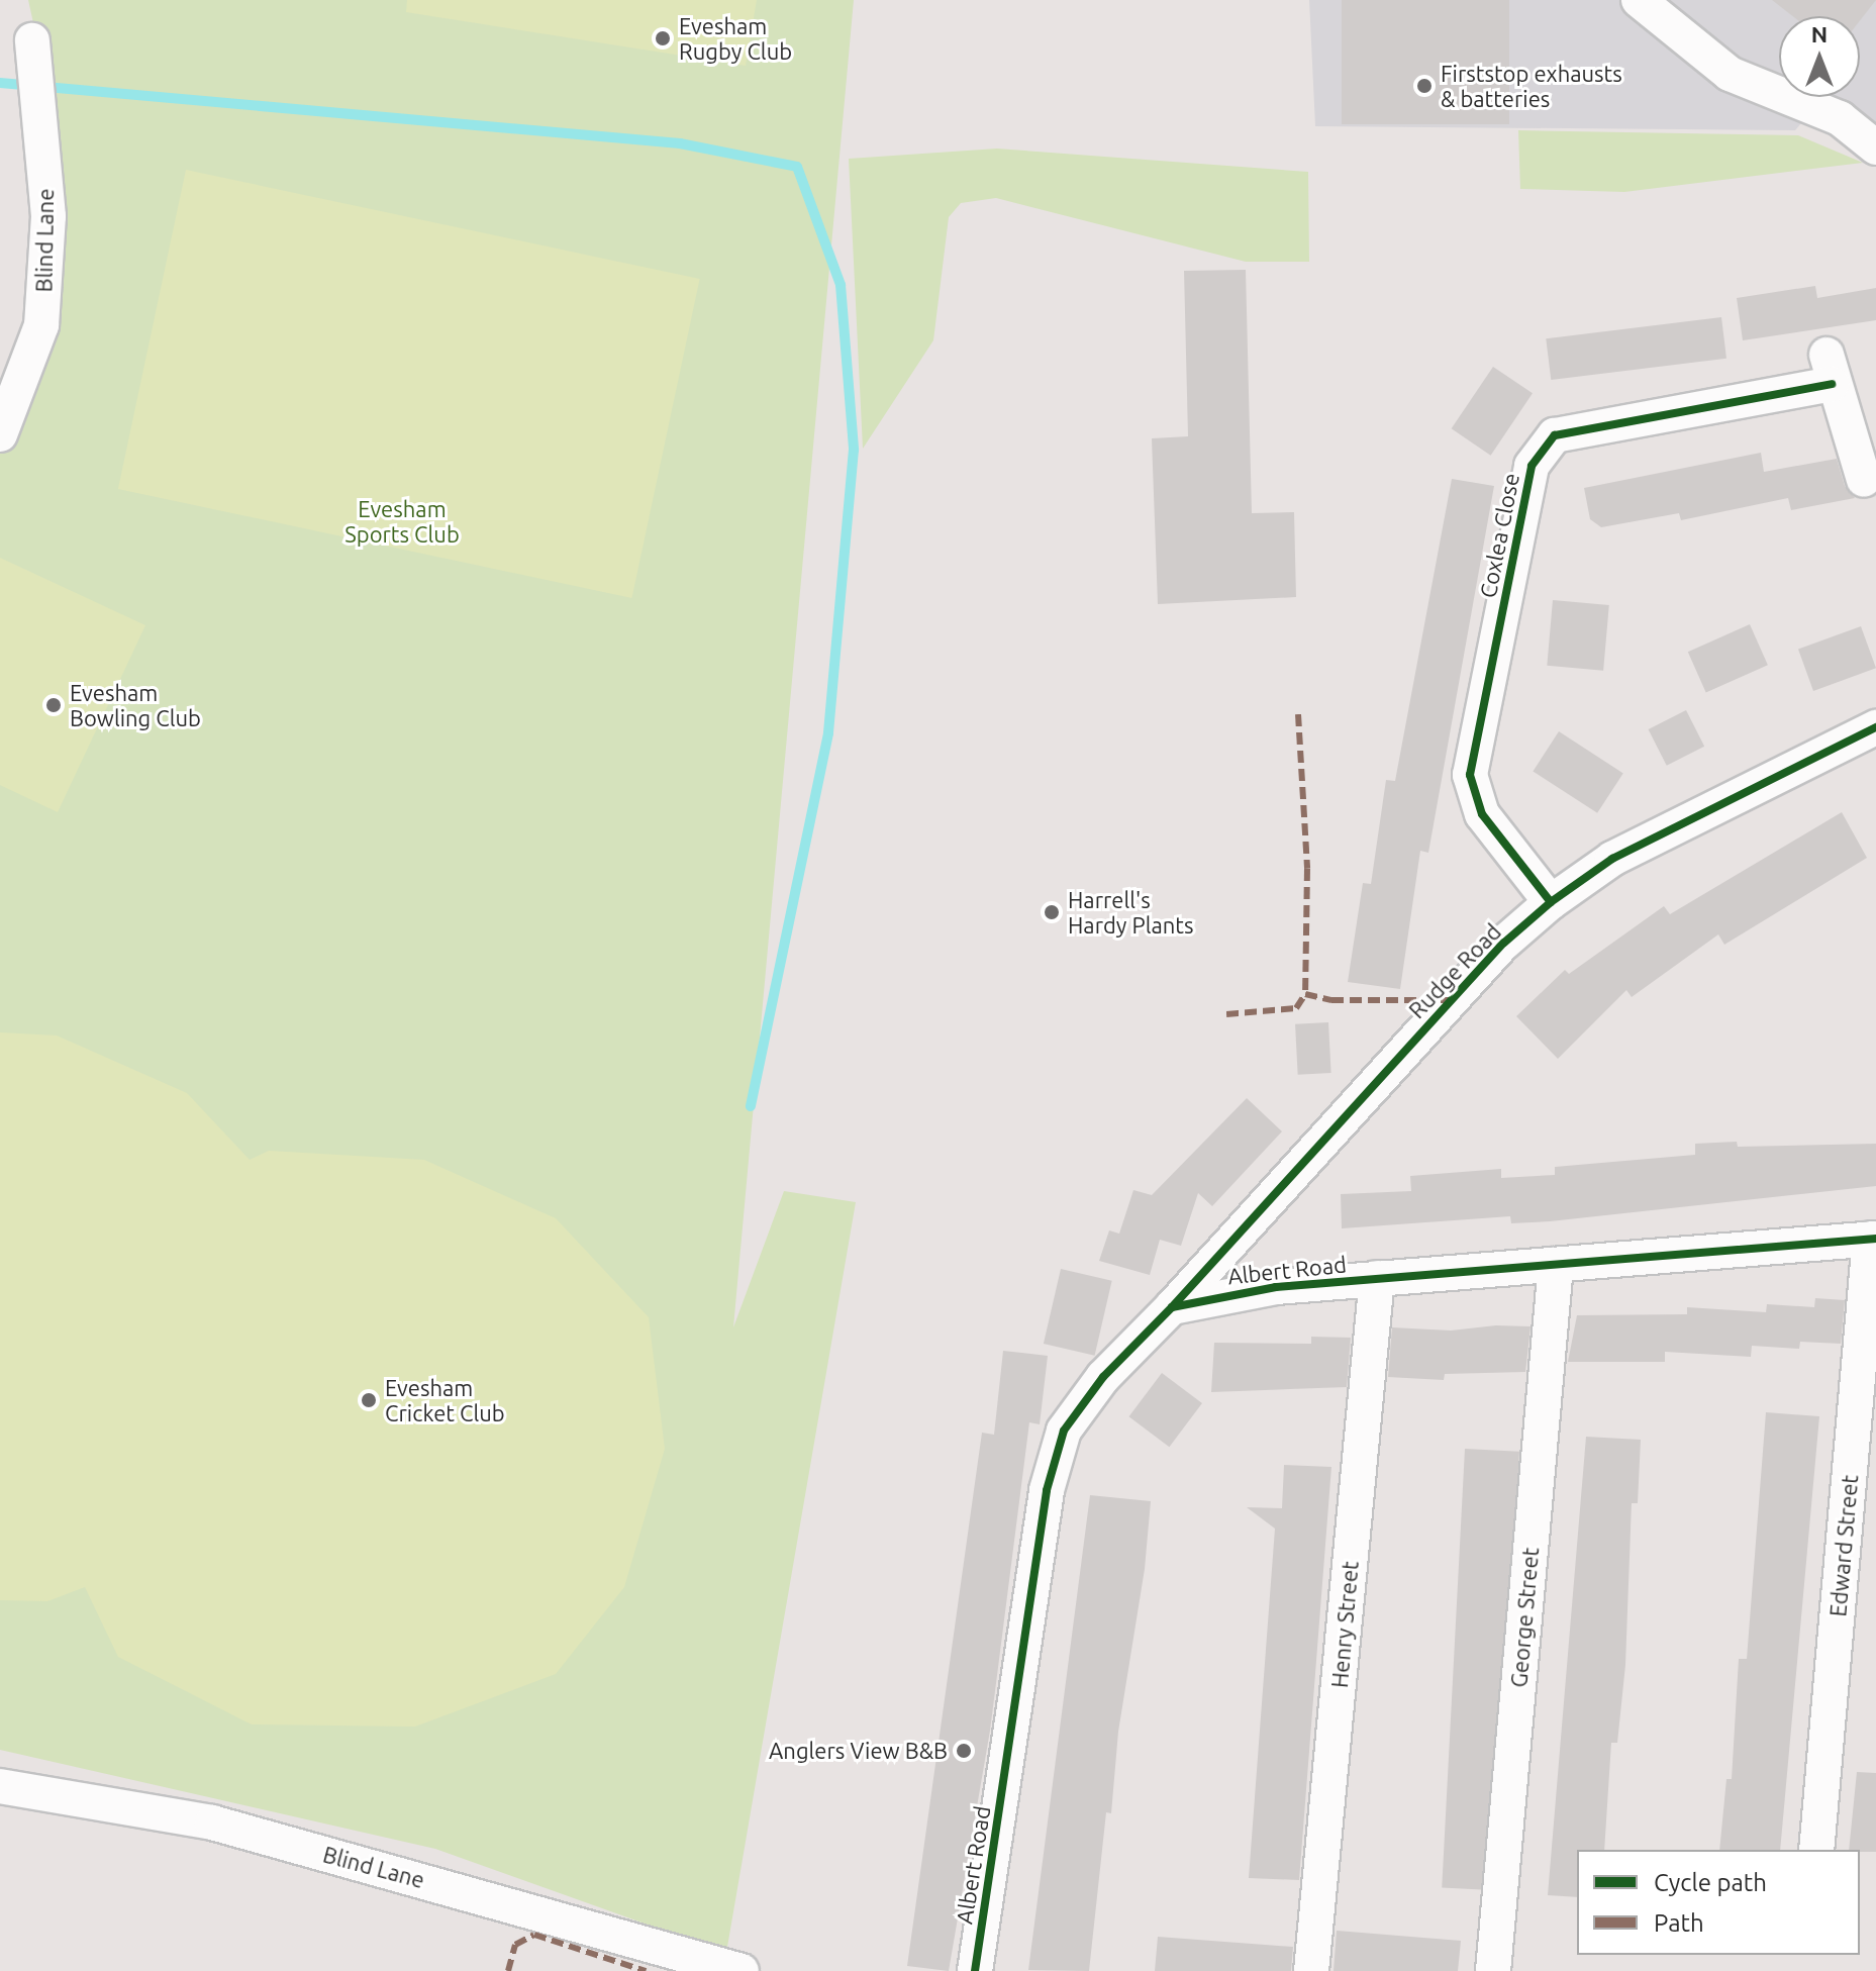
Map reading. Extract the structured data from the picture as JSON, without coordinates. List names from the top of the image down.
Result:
{
  "streets": {
    "street": [
      "Blind Lane",
      "Coxlea Close",
      "Rudge Road",
      "Albert Road",
      "Edward Street",
      "George Street",
      "Henry Street"
    ]
  },
  "crossings": [
    ["Coxlea Close", "Rudge Road"],
    ["Rudge Road", "Albert Road"],
    ["Albert Road", "Edward Street"],
    ["Albert Road", "George Street"],
    ["Albert Road", "Henry Street"]
  ],
  "parks": ["Evesham Sports Club"],
  "places": [
    "Evesham Rugby Club",
    "Firststop exhausts & batteries",
    "Evesham Bowling Club",
    "Harrell's Hardy Plants",
    "Evesham Cricket Club",
    "Anglers View B&B"
  ],
  "legend": ["Cycle path", "Path"],
  "north": "top"
}
